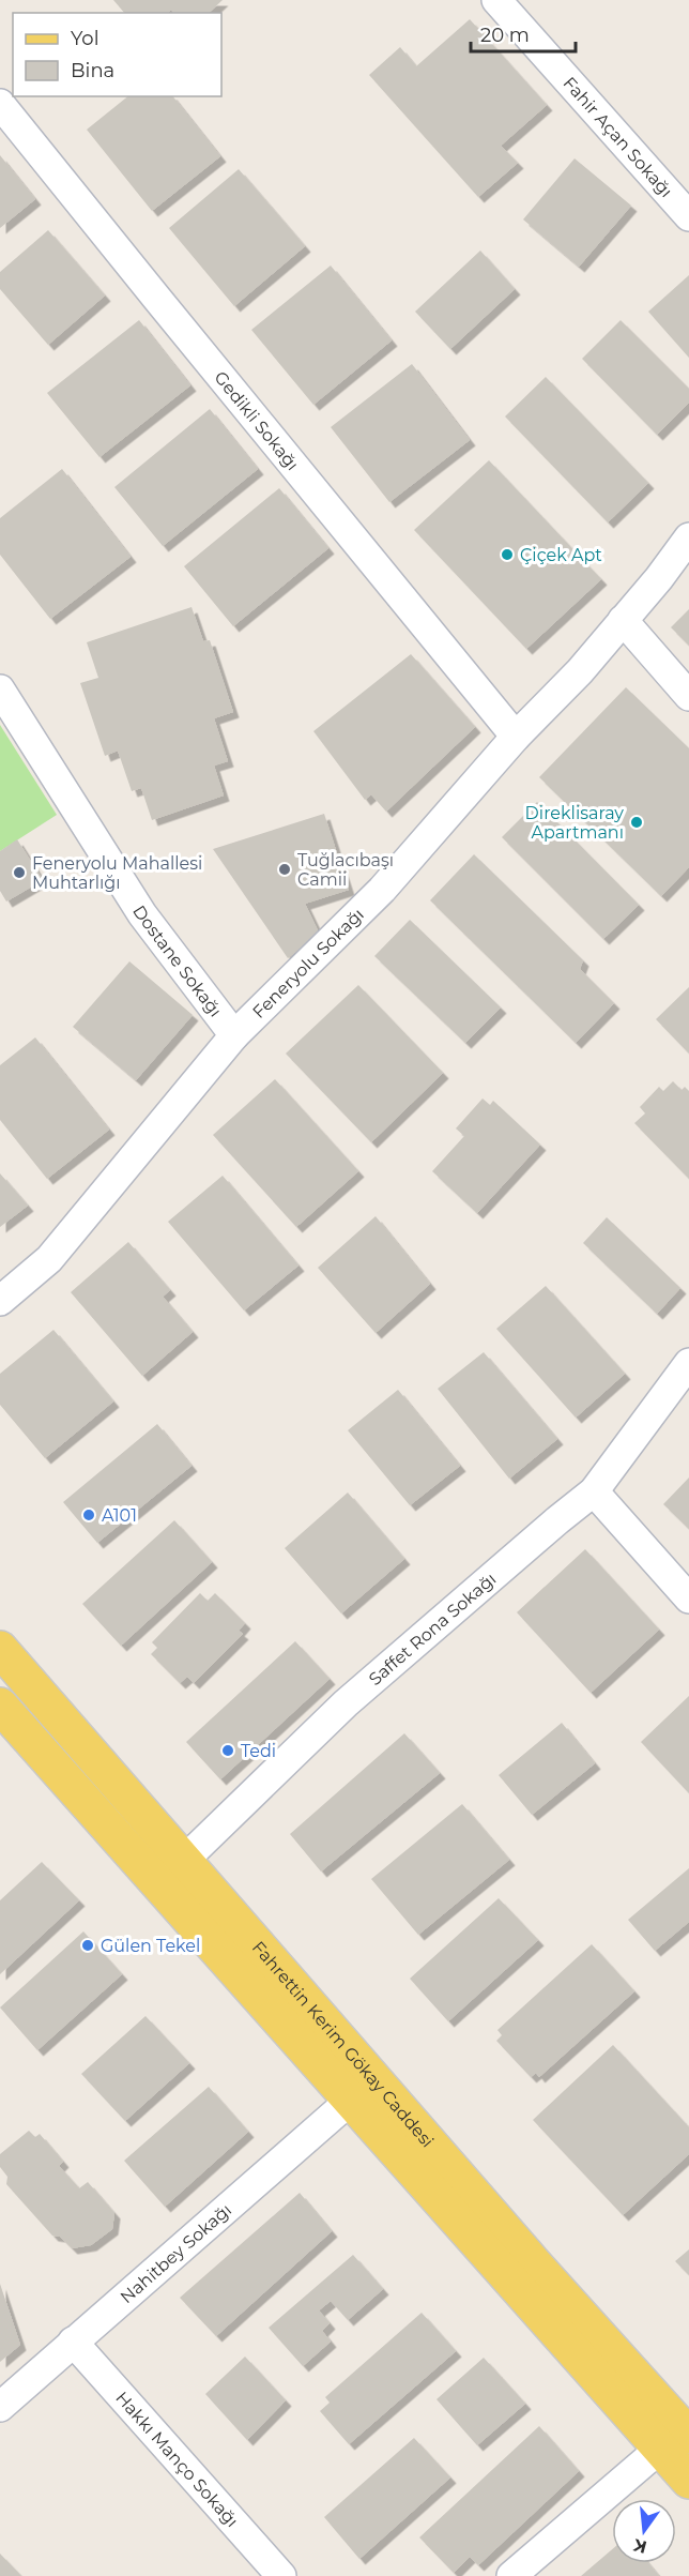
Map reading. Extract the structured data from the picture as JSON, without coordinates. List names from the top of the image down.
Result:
{
  "streets": {
    "main road": ["Fahrettin Kerim Gökay Caddesi"],
    "street": [
      "Fahir Açan Sokağı",
      "Gedikli Sokağı",
      "Dostane Sokağı",
      "Feneryolu Sokağı",
      "Saffet Rona Sokağı",
      "Nahitbey Sokağı",
      "Hakkı Manço Sokağı"
    ]
  },
  "crossings": [
    ["Gedikli Sokağı", "Feneryolu Sokağı"],
    ["Dostane Sokağı", "Feneryolu Sokağı"],
    ["Saffet Rona Sokağı", "Fahrettin Kerim Gökay Caddesi"],
    ["Fahrettin Kerim Gökay Caddesi", "Nahitbey Sokağı"],
    ["Nahitbey Sokağı", "Hakkı Manço Sokağı"]
  ],
  "places": [
    "Çiçek Apt",
    "Direklisaray Apartmanı",
    "Tuğlacıbaşı Camii",
    "Feneryolu Mahallesi Muhtarlığı",
    "A101",
    "Tedi",
    "Gülen Tekel"
  ],
  "legend": ["Yol", "Bina"],
  "scale_bar": "20 m",
  "north": "bottom"
}
